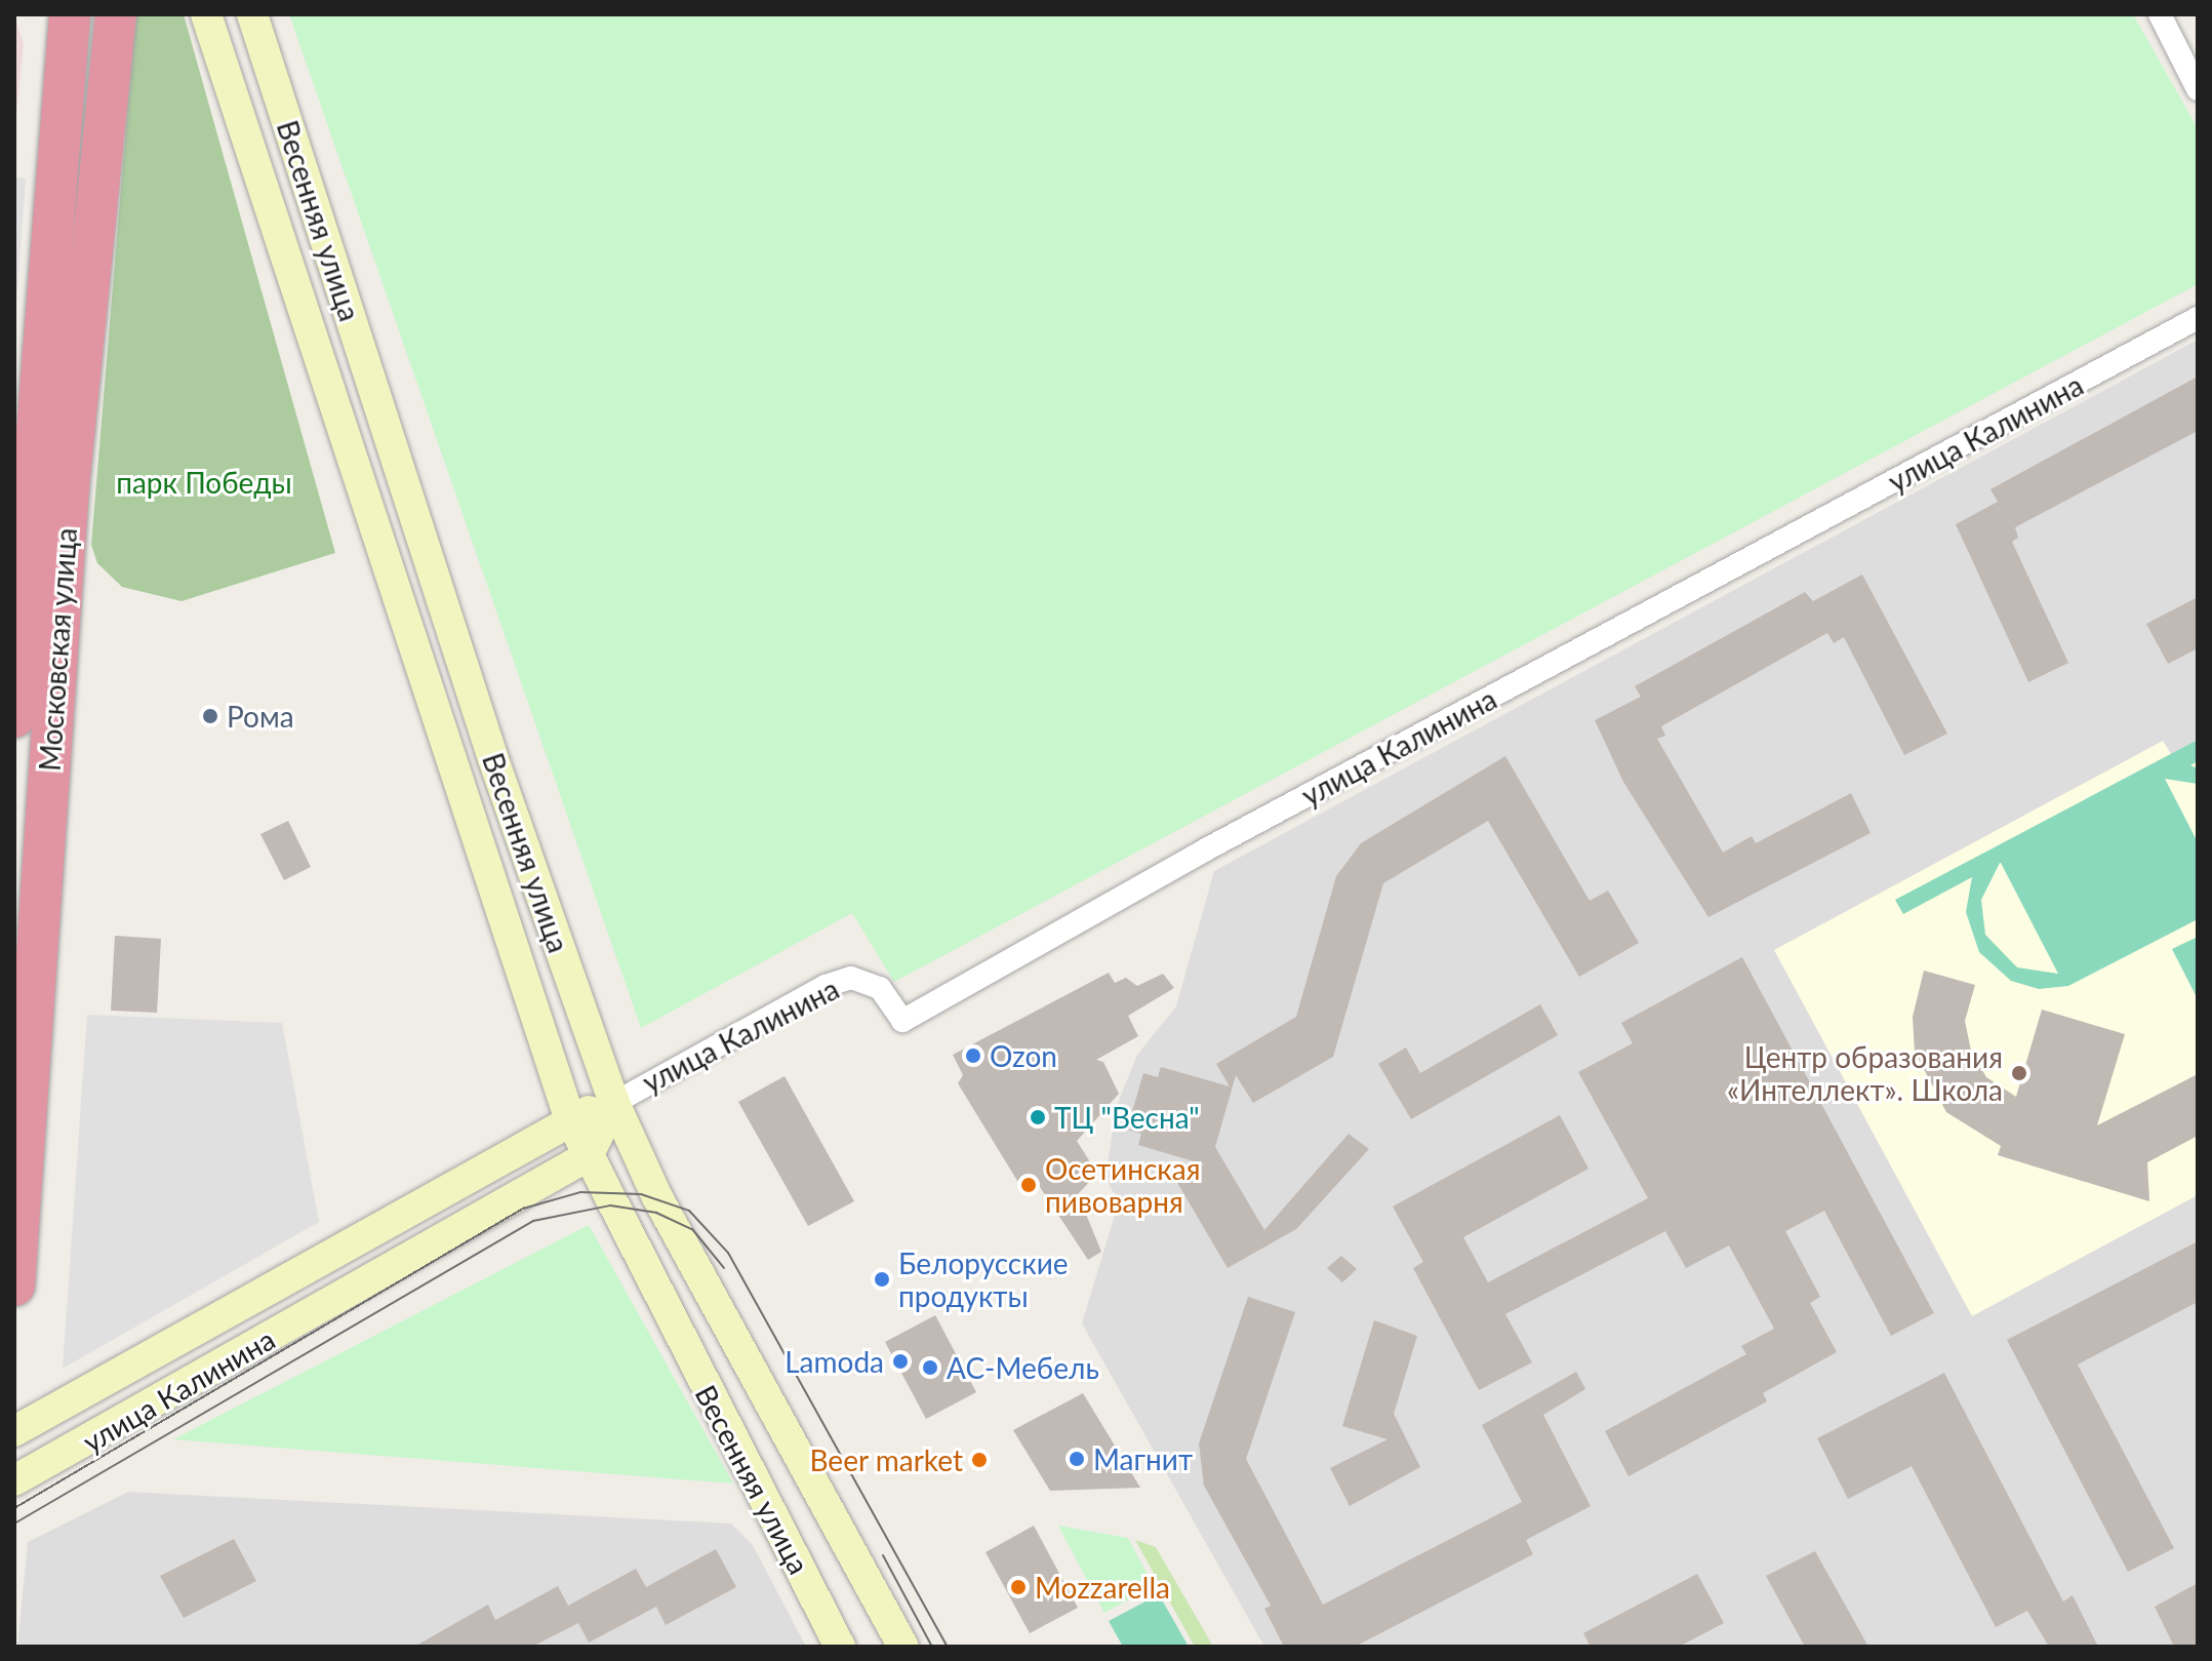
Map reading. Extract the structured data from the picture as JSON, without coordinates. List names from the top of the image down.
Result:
{
  "streets": {
    "highway": ["Московская улица"],
    "street": ["Весенняя улица", "улица Калинина"]
  },
  "crossings": [
    ["Весенняя улица", "улица Калинина"]
  ],
  "parks": ["парк Победы"],
  "places": [
    "Рома",
    "Ozon",
    "Центр образования «Интеллект». Школа",
    "ТЦ \"Весна\"",
    "Осетинская пивоварня",
    "Белорусские продукты",
    "Lamoda",
    "АС-Мебель",
    "Магнит",
    "Beer market",
    "Mozzarella"
  ]
}
